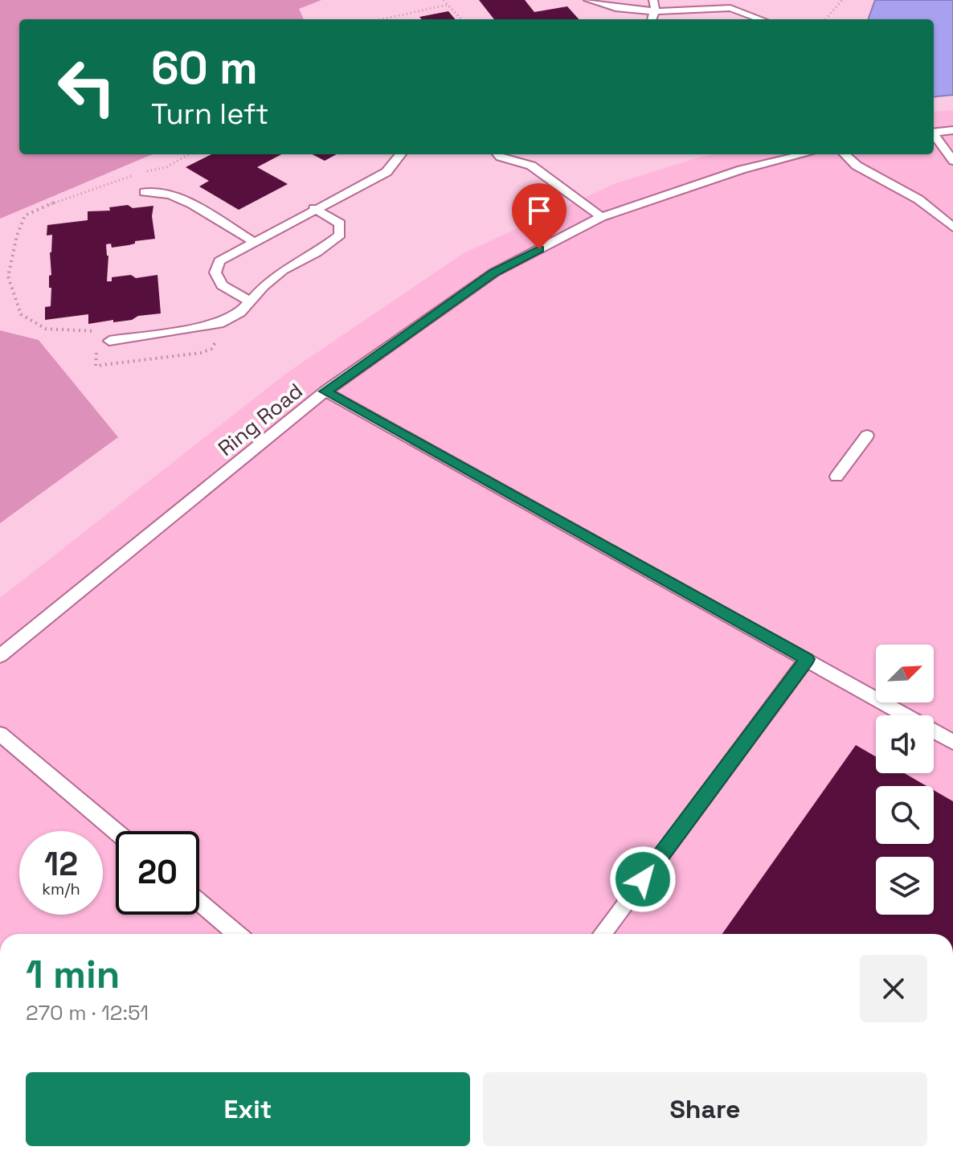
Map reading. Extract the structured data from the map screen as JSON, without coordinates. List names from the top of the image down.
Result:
{
  "streets": {
    "lane": ["Ring Road"]
  },
  "north": "top right",
  "page": {
    "turn": ["60 m", "Turn left"],
    "speed": "12 km/h",
    "limit": "20",
    "heading": ["1 min", "270 m · 12:51"],
    "buttons": ["Exit", "Share"]
  }
}
